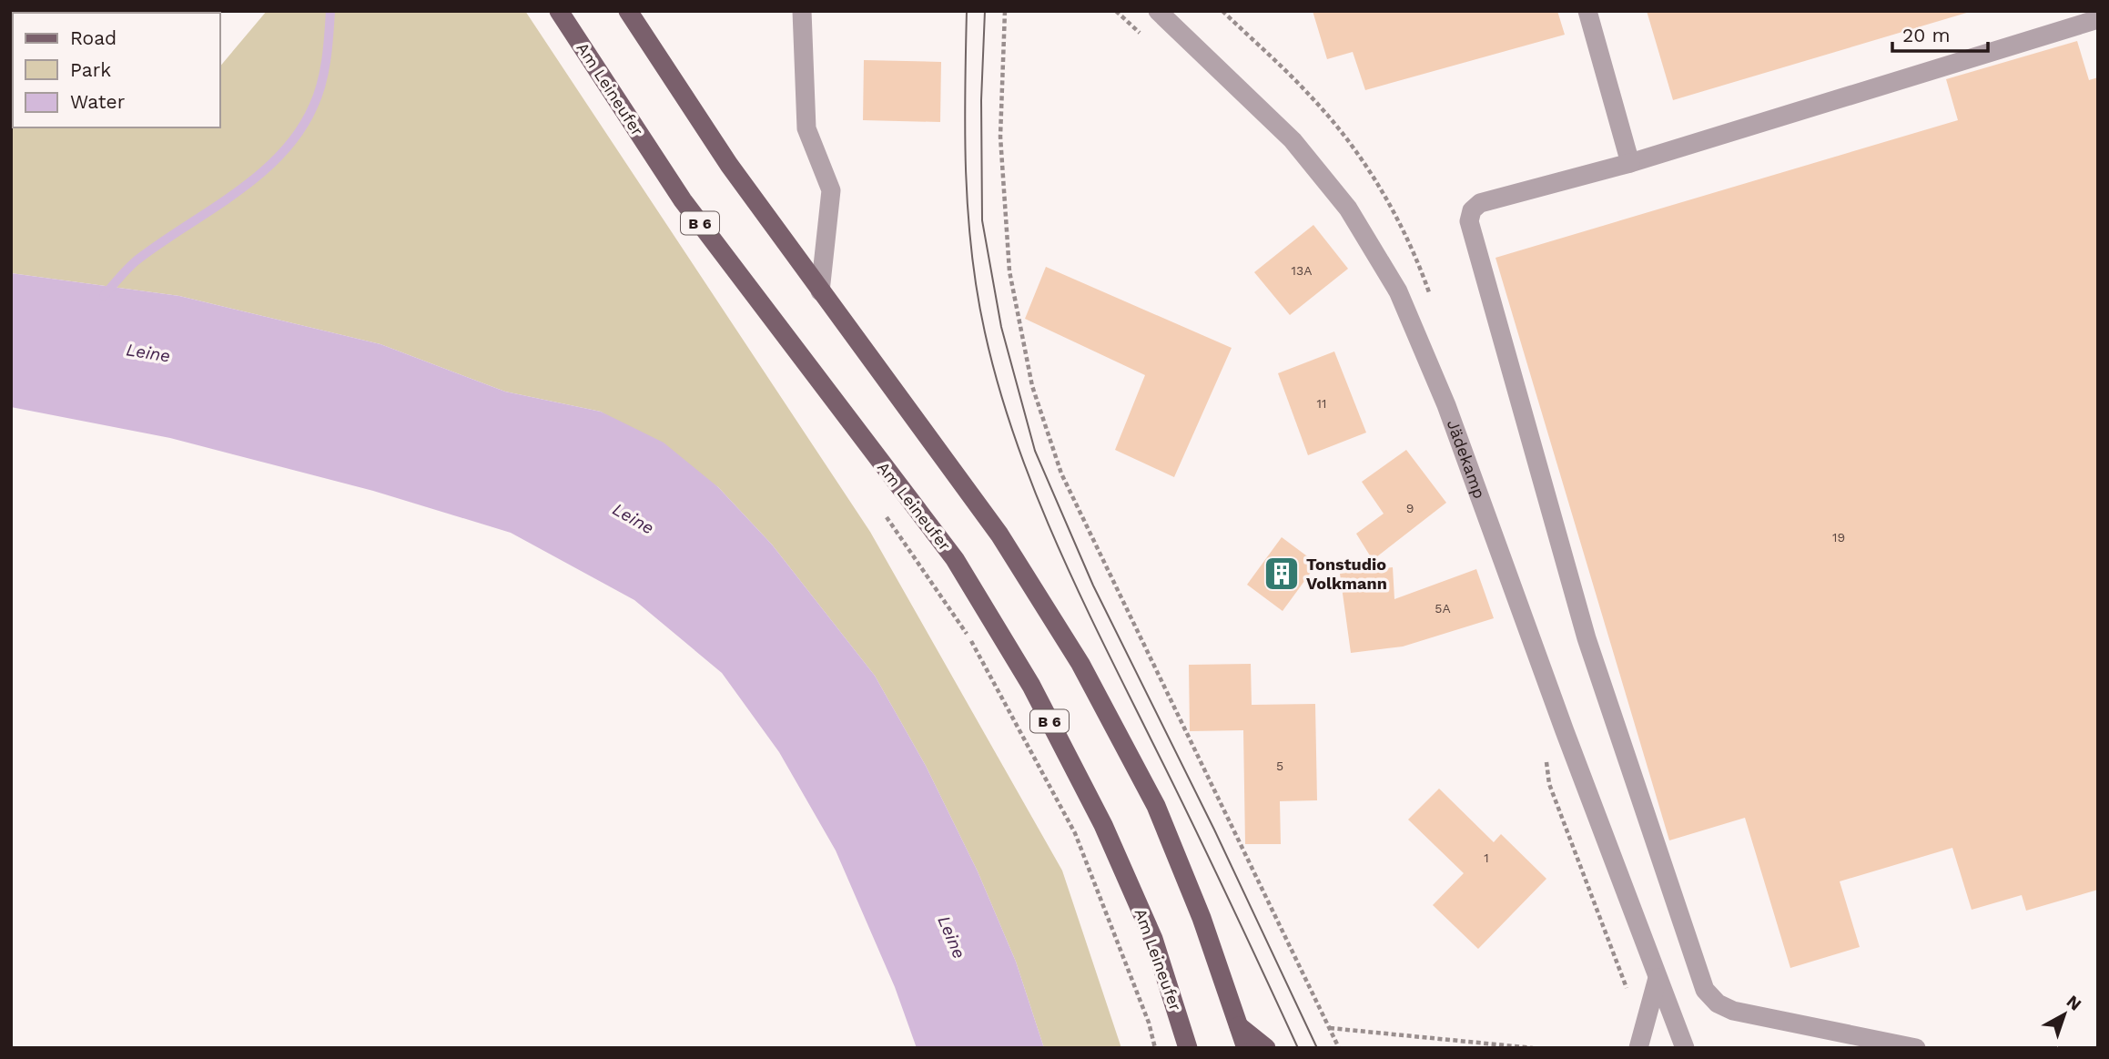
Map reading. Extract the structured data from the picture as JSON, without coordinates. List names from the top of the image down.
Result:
{
  "streets": {
    "main road": ["Am Leineufer", "B 6"],
    "street": ["Jädekamp"]
  },
  "water": ["Leine"],
  "places": {
    "building": ["Tonstudio Volkmann"]
  },
  "house_numbers": [
    "13A",
    "11",
    "9",
    "19",
    "5A",
    "5",
    "1"
  ],
  "legend": ["Road", "Park", "Water"],
  "scale_bar": "20 m",
  "north": "top right"
}
